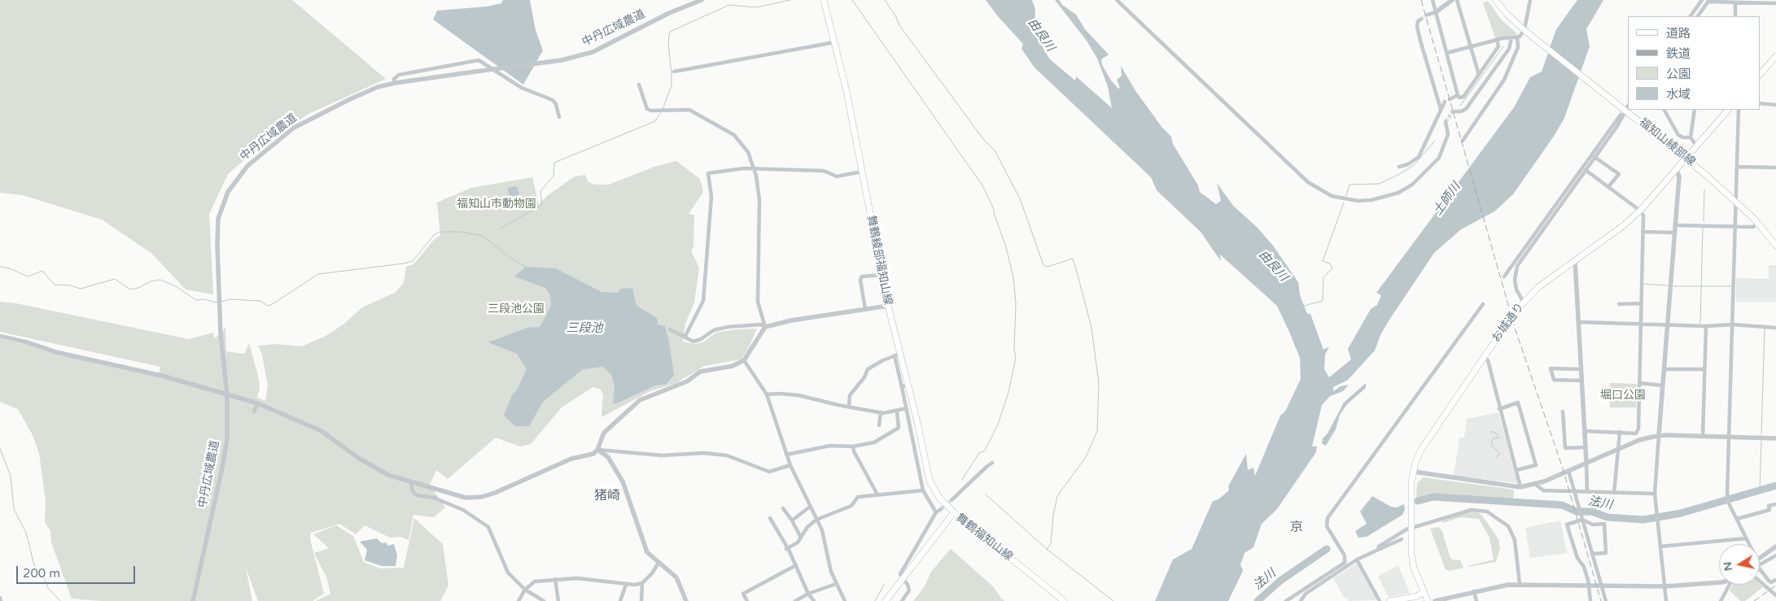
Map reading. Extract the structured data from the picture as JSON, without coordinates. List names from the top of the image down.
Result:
{
  "streets": {
    "main road": [
      "福知山綾部線",
      "舞鶴綾部福知山線",
      "お城通り",
      "舞鶴福知山線"
    ],
    "street": ["中丹広域農道"]
  },
  "crossings": [
    ["福知山綾部線", "お城通り"],
    ["舞鶴綾部福知山線", "舞鶴福知山線"]
  ],
  "districts": ["猪崎", "京"],
  "water": [
    "由良川",
    "土師川",
    "三段池",
    "法川"
  ],
  "parks": ["福知山市動物園", "三段池公園", "堀口公園"],
  "legend": [
    "道路",
    "鉄道",
    "公園",
    "水域"
  ],
  "scale_bar": "200 m",
  "north": "left"
}
